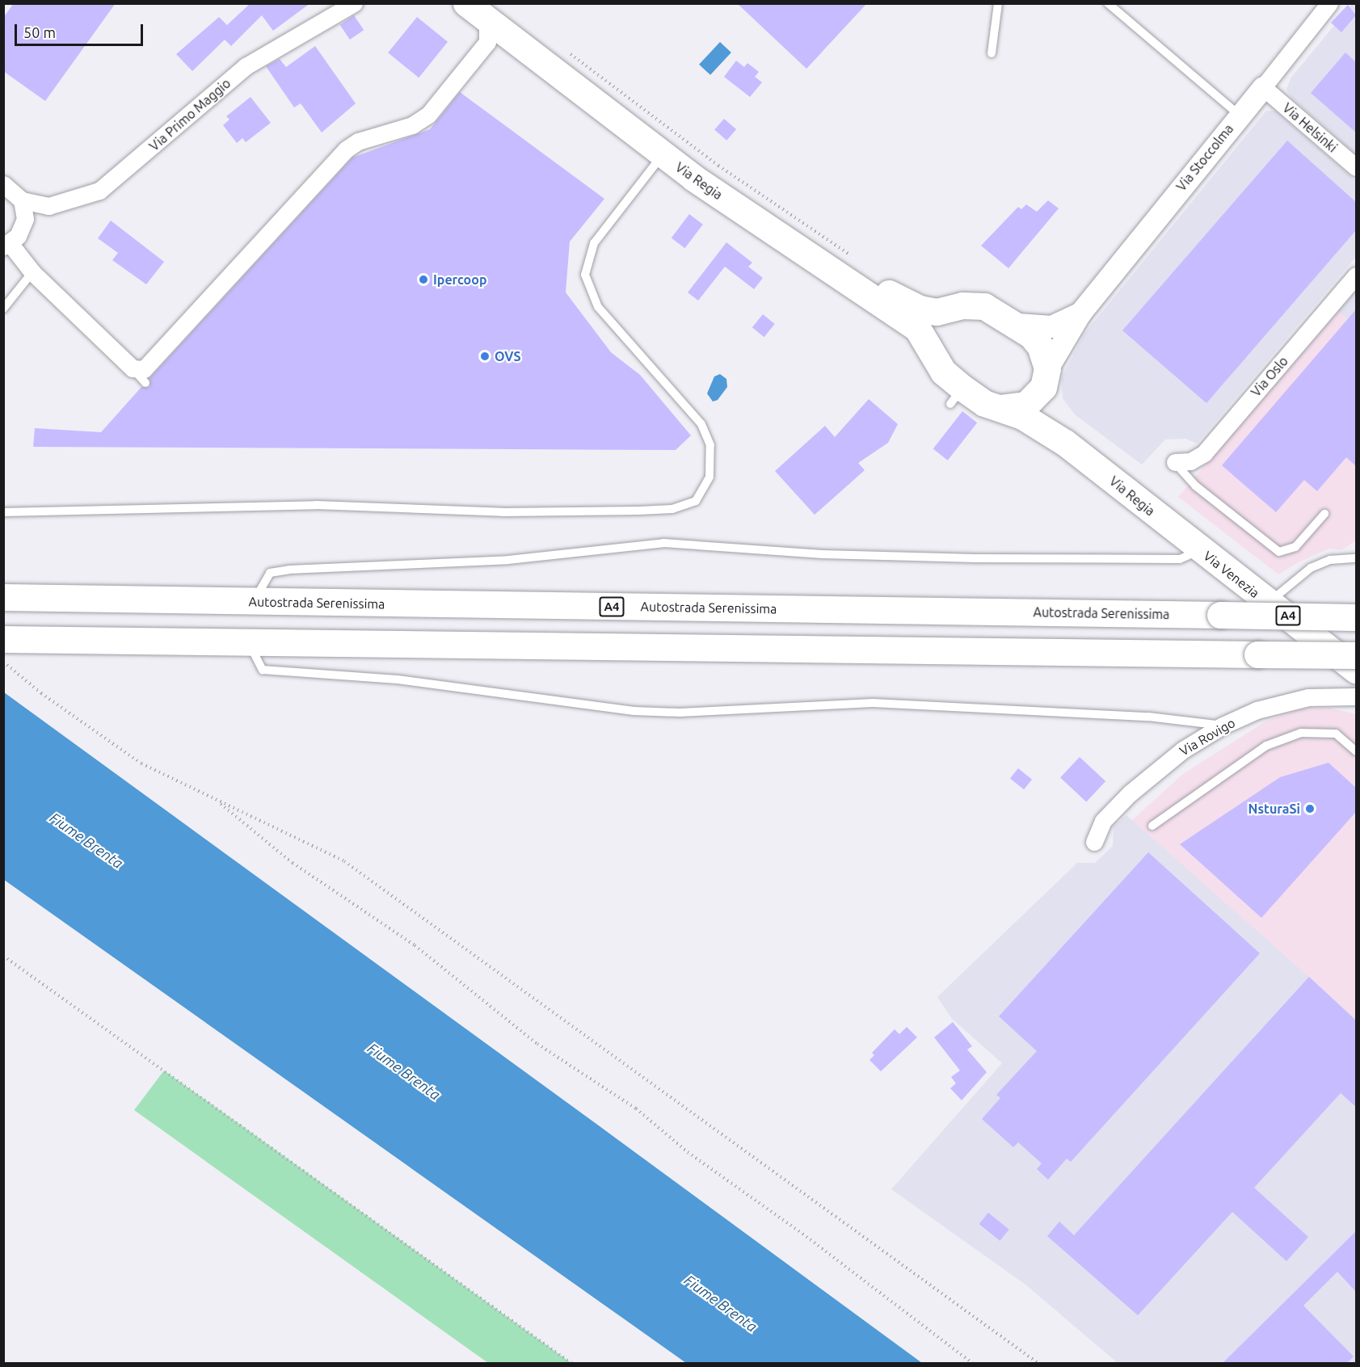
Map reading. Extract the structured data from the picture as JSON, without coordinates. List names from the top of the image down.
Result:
{
  "streets": {
    "main road": [
      "Via Regia",
      "Via Venezia",
      "Autostrada Serenissima",
      "A4"
    ],
    "street": [
      "Via Primo Maggio",
      "Via Helsinki",
      "Via Stoccolma",
      "Via Oslo",
      "Via Rovigo"
    ]
  },
  "crossings": [
    ["Via Helsinki", "Via Stoccolma"],
    ["Via Stoccolma", "Via Regia"],
    ["Via Regia", "Via Venezia"]
  ],
  "water": ["Fiume Brenta"],
  "places": ["Ipercoop", "OVS", "NsturaSi"],
  "scale_bar": "50 m"
}
